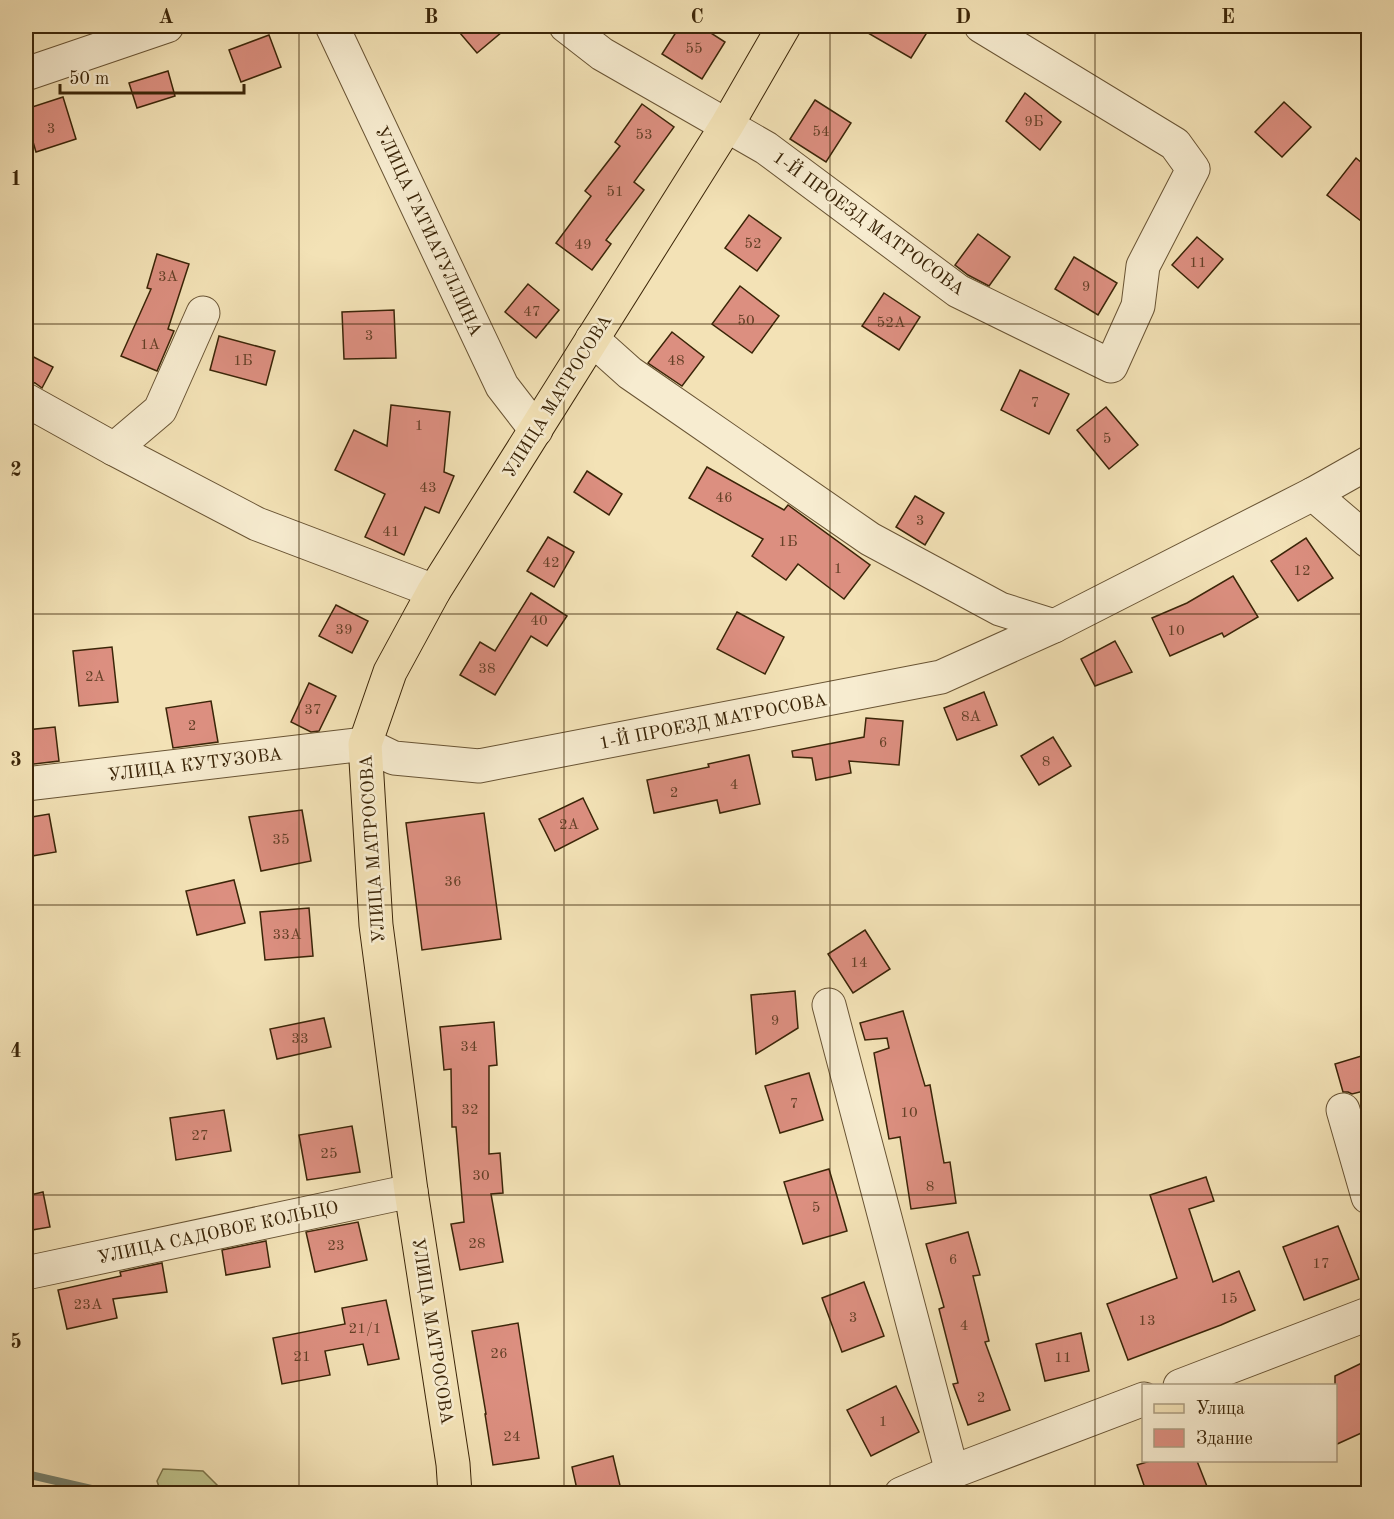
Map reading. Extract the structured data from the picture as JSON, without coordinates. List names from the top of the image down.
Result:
{
  "streets": {
    "main road": ["УЛИЦА МАТРОСОВА"],
    "street": [
      "1-Й ПРОЕЗД МАТРОСОВА",
      "УЛИЦА ГАТИАТУЛЛИНА",
      "УЛИЦА КУТУЗОВА",
      "УЛИЦА САДОВОЕ КОЛЬЦО"
    ]
  },
  "crossings": [
    ["1-Й ПРОЕЗД МАТРОСОВА", "УЛИЦА МАТРОСОВА"],
    ["1-Й ПРОЕЗД МАТРОСОВА", "УЛИЦА КУТУЗОВА"],
    ["УЛИЦА ГАТИАТУЛЛИНА", "УЛИЦА МАТРОСОВА"],
    ["УЛИЦА МАТРОСОВА", "УЛИЦА КУТУЗОВА"],
    ["УЛИЦА МАТРОСОВА", "УЛИЦА САДОВОЕ КОЛЬЦО"]
  ],
  "house_numbers": [
    "55",
    "9Б",
    "3",
    "54",
    "53",
    "51",
    "52",
    "49",
    "11",
    "3А",
    "9",
    "47",
    "50",
    "52А",
    "3",
    "1А",
    "1Б",
    "48",
    "7",
    "1",
    "5",
    "43",
    "46",
    "3",
    "41",
    "1Б",
    "42",
    "1",
    "12",
    "40",
    "39",
    "10",
    "38",
    "2А",
    "37",
    "8А",
    "2",
    "6",
    "8",
    "4",
    "2",
    "2А",
    "35",
    "36",
    "33А",
    "14",
    "9",
    "33",
    "34",
    "7",
    "32",
    "10",
    "27",
    "25",
    "30",
    "8",
    "5",
    "28",
    "23",
    "6",
    "17",
    "15",
    "23А",
    "3",
    "13",
    "4",
    "21/1",
    "26",
    "21",
    "11",
    "2",
    "1",
    "24"
  ],
  "legend": ["Улица", "Здание"],
  "scale_bar": "50 m",
  "grid": {
    "columns": [
      "A",
      "B",
      "C",
      "D",
      "E"
    ],
    "rows": [
      "1",
      "2",
      "3",
      "4",
      "5"
    ]
  }
}
